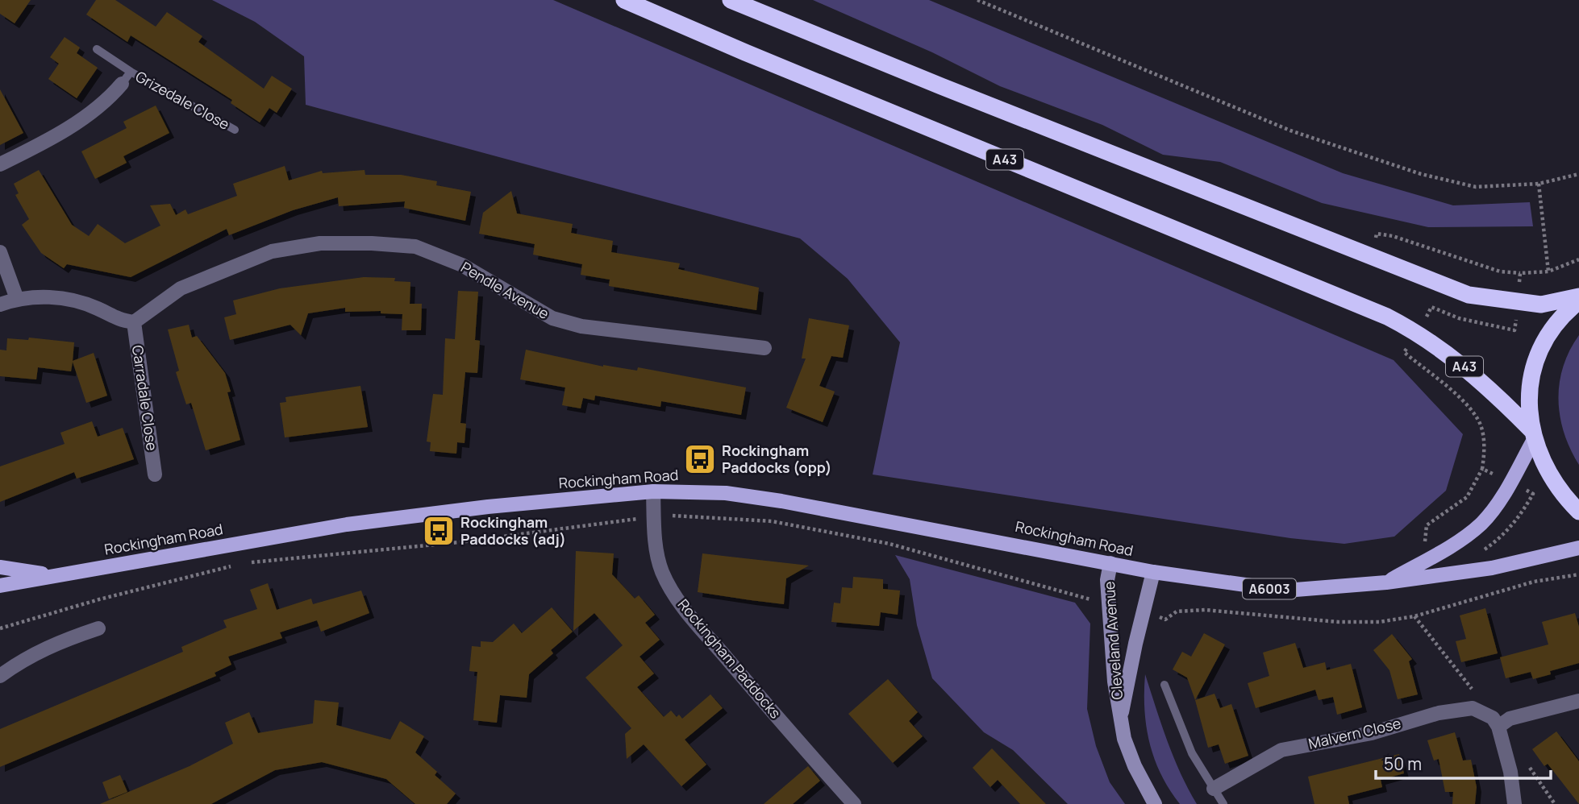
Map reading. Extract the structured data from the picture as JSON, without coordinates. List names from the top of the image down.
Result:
{
  "streets": {
    "highway": ["A43"],
    "main road": ["Rockingham Road", "A6003"],
    "street": [
      "Grizedale Close",
      "Pendle Avenue",
      "Carradale Close",
      "Cleveland Avenue",
      "Rockingham Paddocks",
      "Malvern Close"
    ]
  },
  "crossings": [
    ["A43", "Rockingham Road"],
    ["Pendle Avenue", "Carradale Close"],
    ["Rockingham Road", "Cleveland Avenue"],
    ["Rockingham Road", "Rockingham Paddocks"]
  ],
  "places": {
    "bus stop": ["Rockingham Paddocks (opp)", "Rockingham Paddocks (adj)"]
  },
  "scale_bar": "50 m"
}
